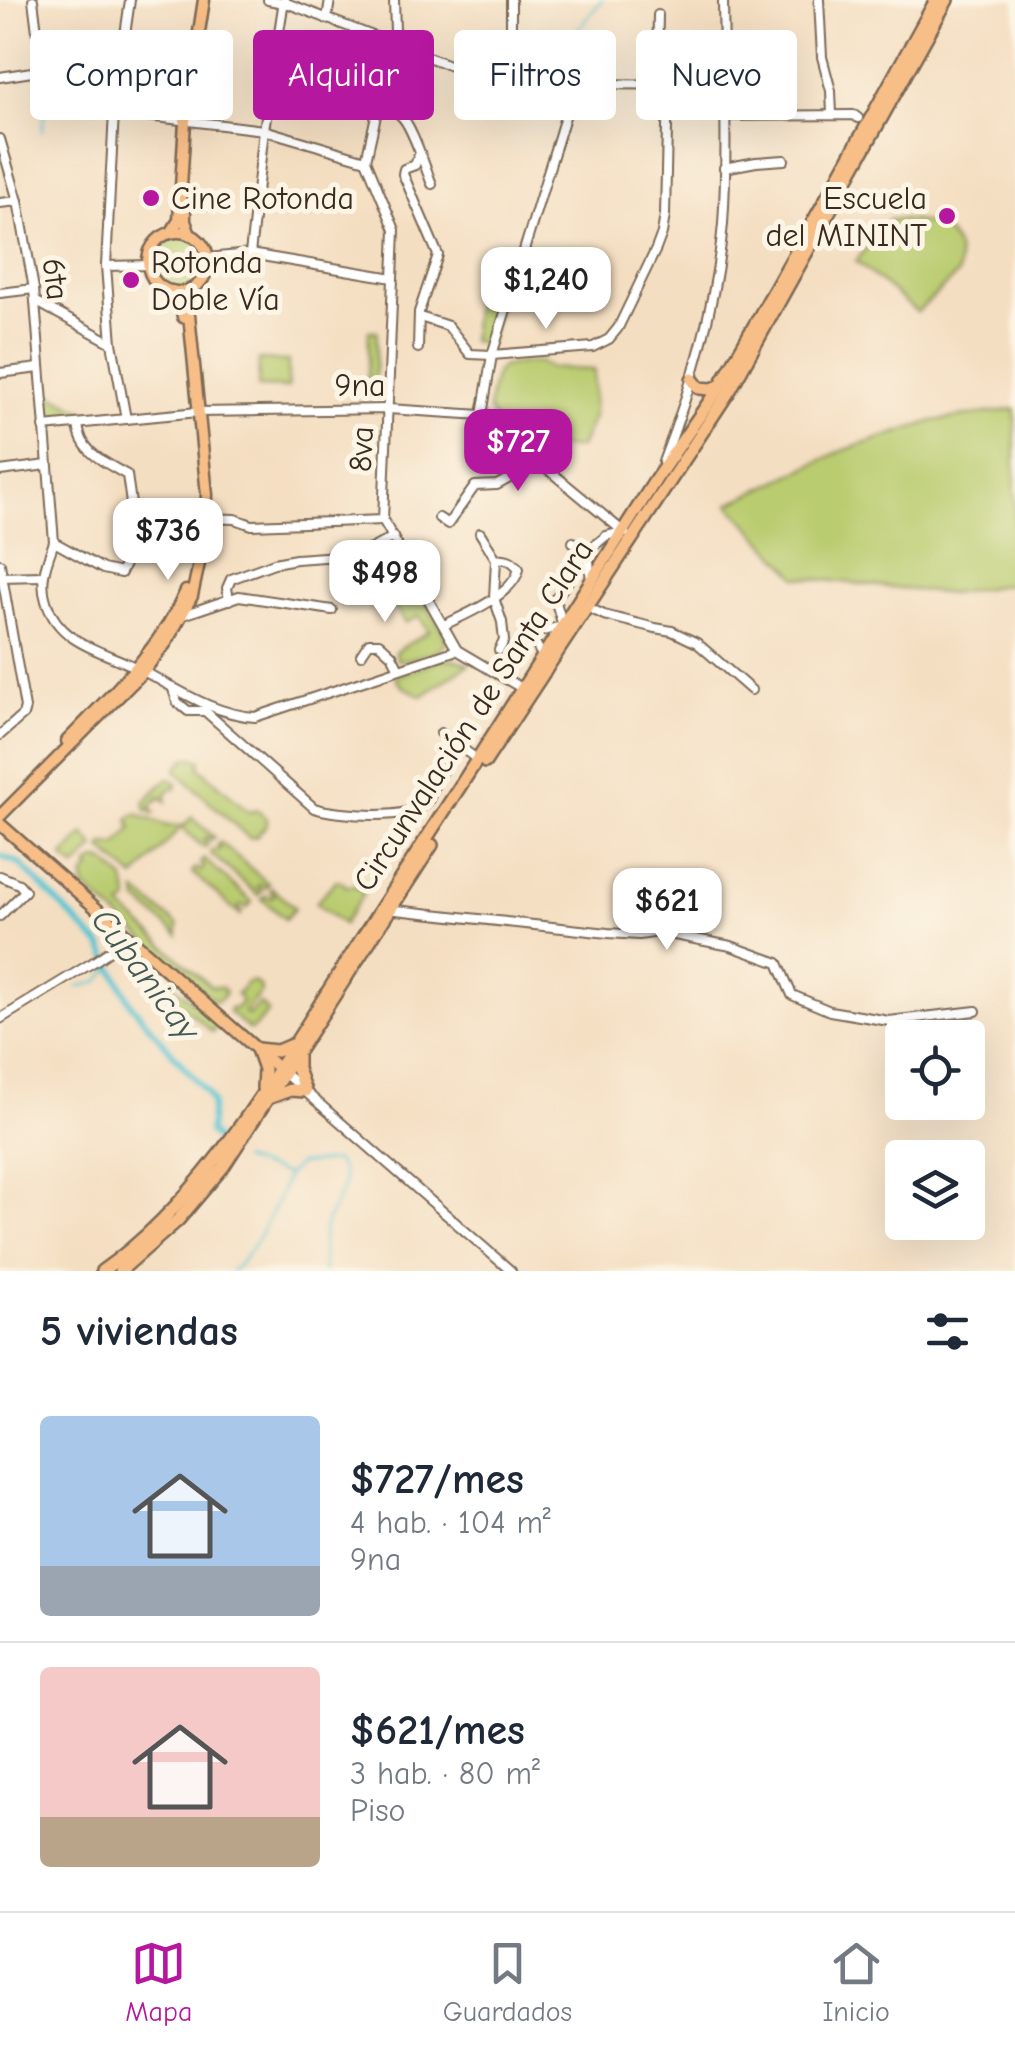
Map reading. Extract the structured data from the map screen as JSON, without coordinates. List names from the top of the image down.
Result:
{
  "streets": {
    "highway": ["Circunvalación de Santa Clara"],
    "street": ["6ta", "9na", "8va"]
  },
  "crossings": [
    ["6ta", "9na"],
    ["9na", "8va"],
    ["8va", "Circunvalación de Santa Clara"]
  ],
  "water": ["Cubanicay"],
  "places": ["Cine Rotonda", "Escuela del MININT", "Rotonda Doble Vía"],
  "page": {
    "chip": [
      "Comprar",
      "Alquilar",
      "Filtros",
      "Nuevo"
    ],
    "price": [
      "$1,240",
      "$727",
      "$736",
      "$498",
      "$621"
    ],
    "heading": "5 viviendas",
    "list": [
      {
        "name": "$727/mes",
        "note": "4 hab. · 104 m² · 9na"
      },
      {
        "name": "$621/mes",
        "note": "3 hab. · 80 m² · Piso"
      }
    ],
    "tabs": ["Mapa", "Guardados", "Inicio"]
  }
}
